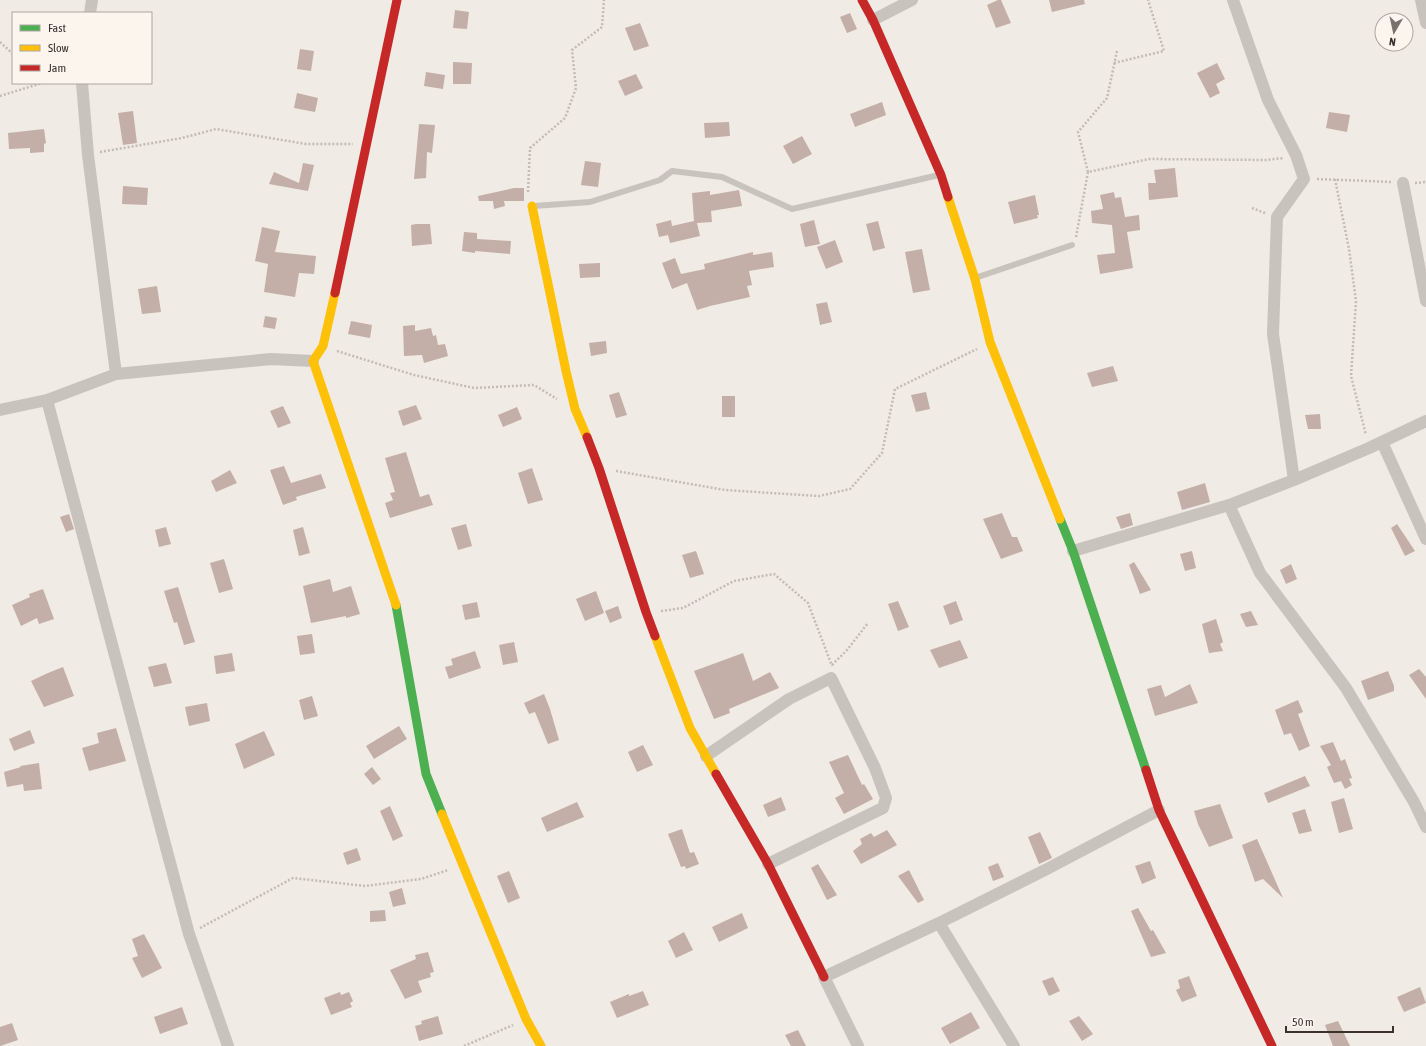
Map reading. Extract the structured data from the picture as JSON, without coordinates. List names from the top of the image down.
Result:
{
  "legend": ["Fast", "Slow", "Jam"],
  "scale_bar": "50 m",
  "north": "bottom"
}
